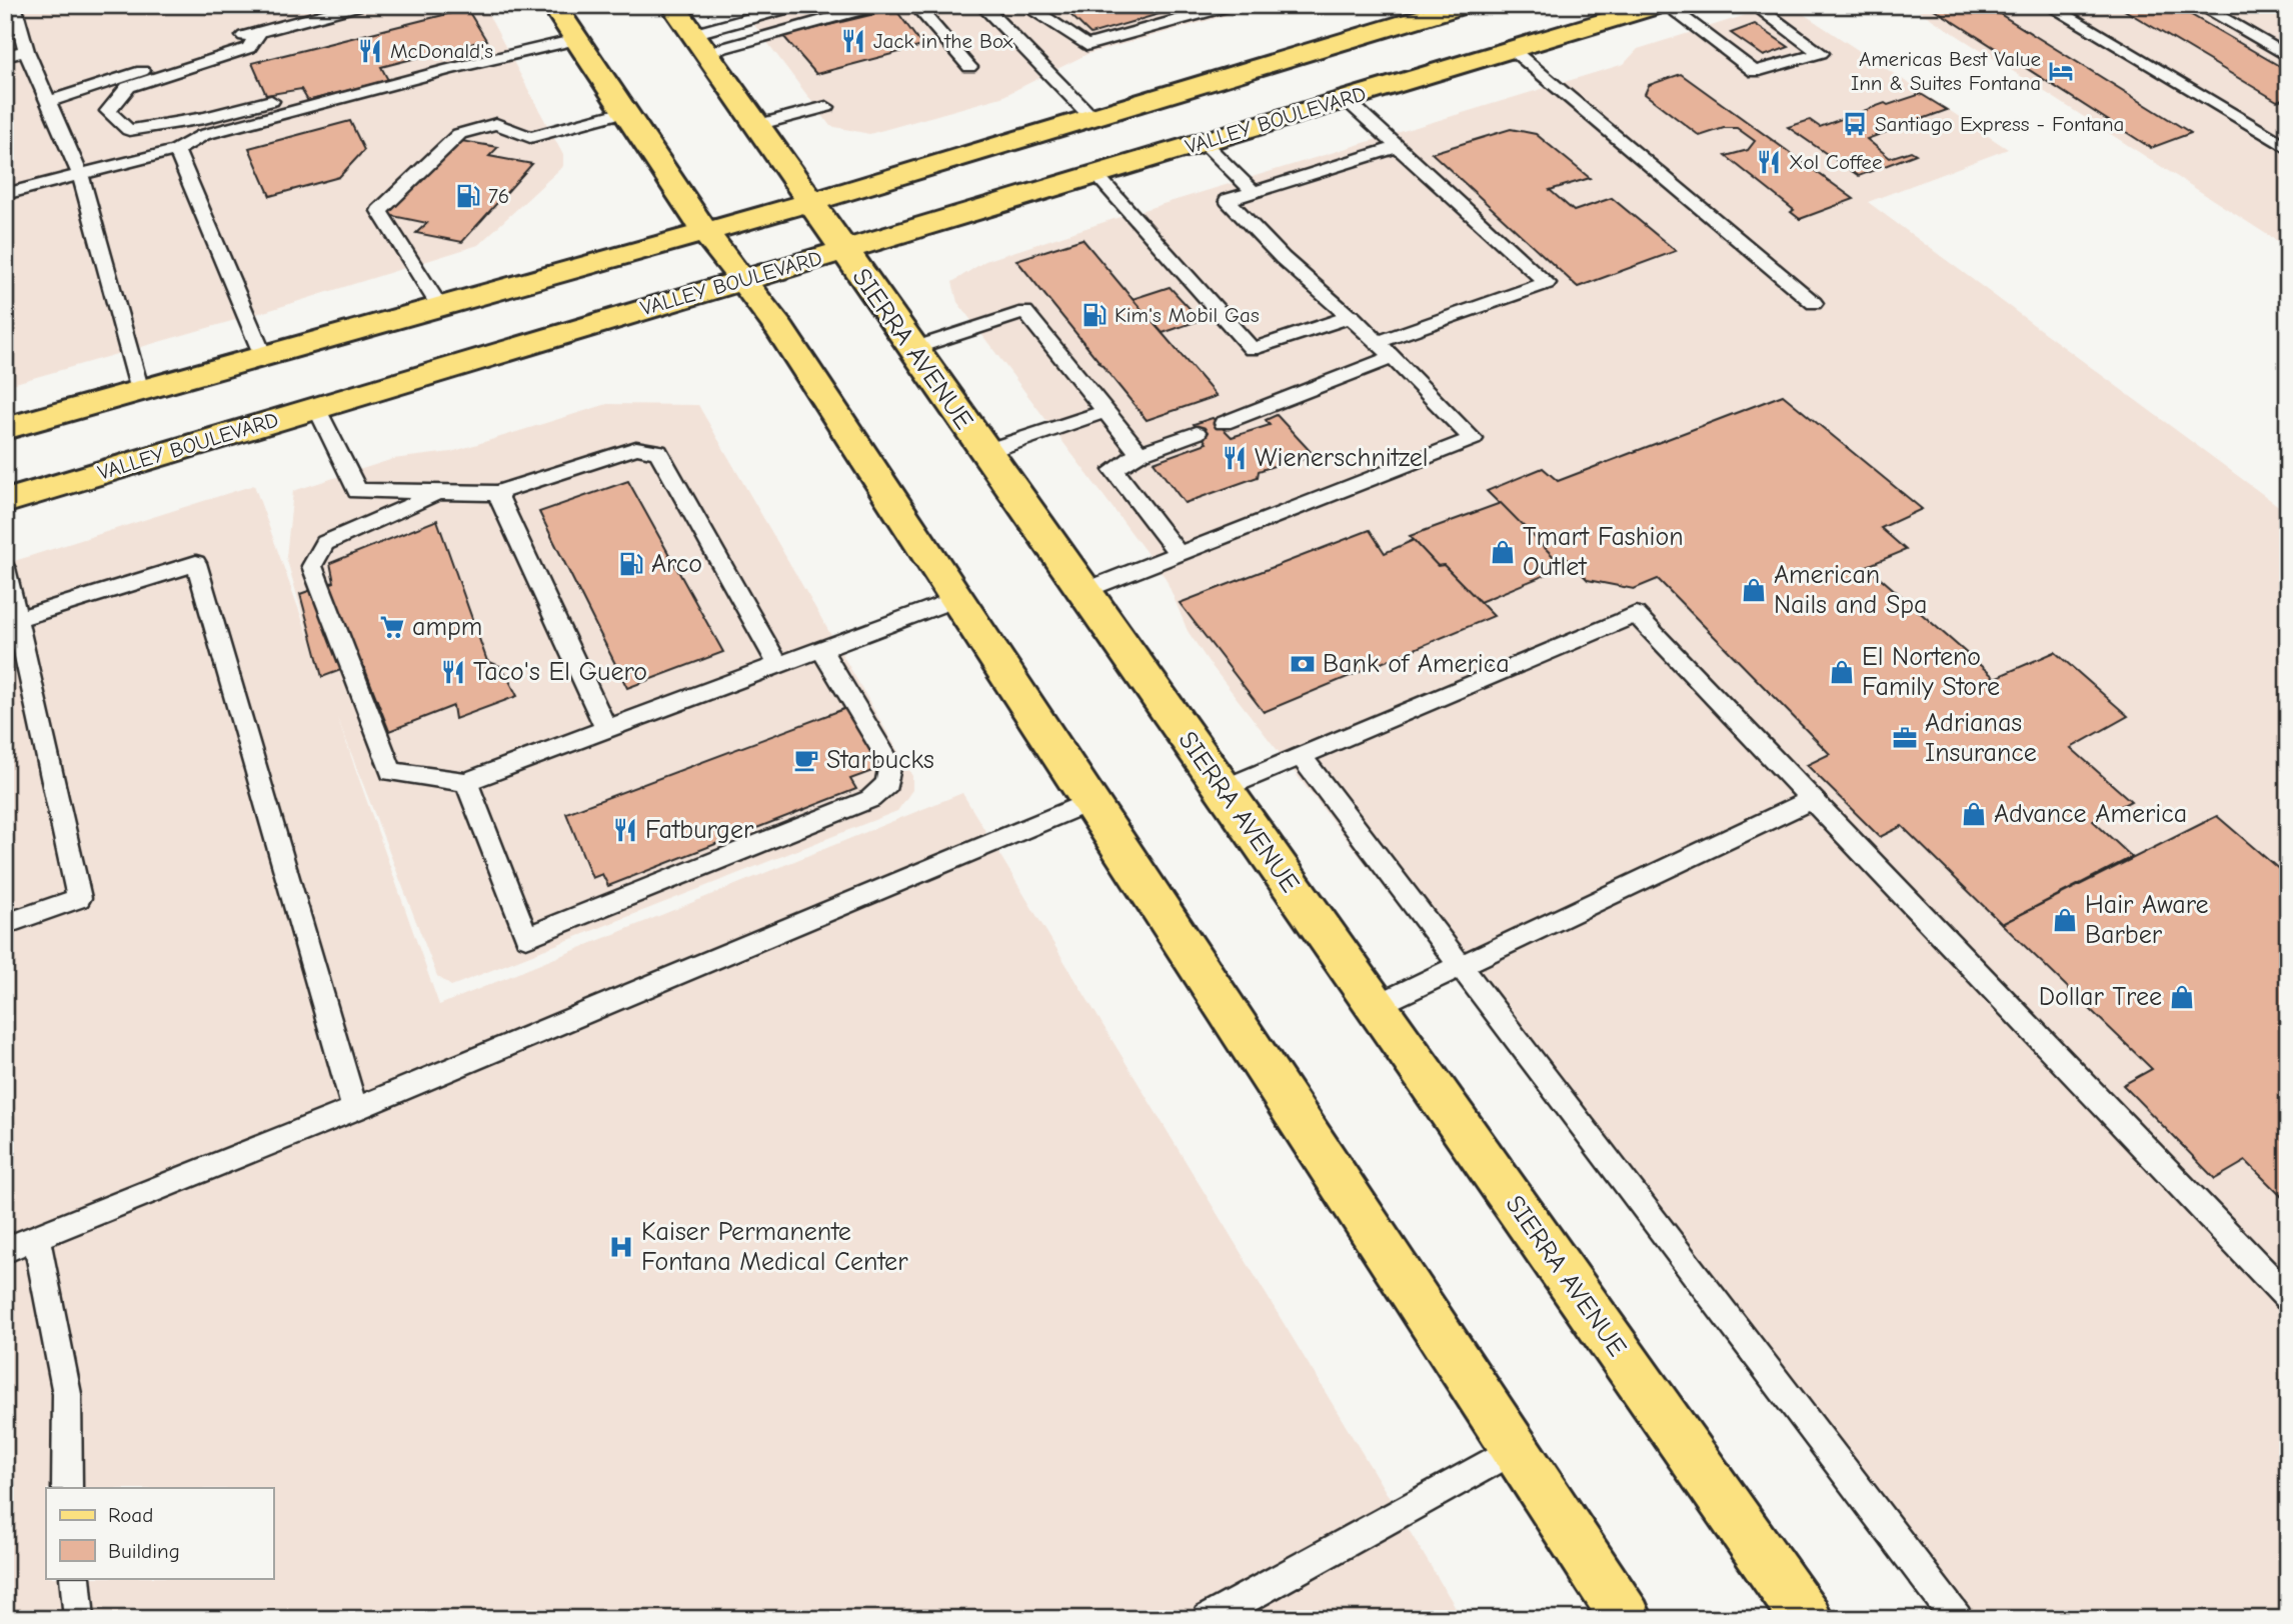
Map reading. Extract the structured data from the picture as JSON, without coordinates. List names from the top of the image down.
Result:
{
  "streets": {
    "main road": ["VALLEY BOULEVARD", "SIERRA AVENUE"]
  },
  "crossings": [
    ["VALLEY BOULEVARD", "SIERRA AVENUE"]
  ],
  "places": {
    "restaurant": [
      "Jack in the Box",
      "McDonald's",
      "Xol Coffee",
      "Wienerschnitzel",
      "Taco's El Guero",
      "Fatburger"
    ],
    "hotel": ["Americas Best Value Inn & Suites Fontana"],
    "bus stop": ["Santiago Express - Fontana"],
    "fuel station": ["76", "Kim's Mobil Gas", "Arco"],
    "shop": [
      "Tmart Fashion Outlet",
      "American Nails and Spa",
      "El Norteno Family Store",
      "Advance America",
      "Hair Aware Barber",
      "Dollar Tree"
    ],
    "supermarket": ["ampm"],
    "bank": ["Bank of America"],
    "office": ["Adrianas Insurance"],
    "cafe": ["Starbucks"],
    "hospital": ["Kaiser Permanente Fontana Medical Center"]
  },
  "legend": ["Road", "Building"]
}
